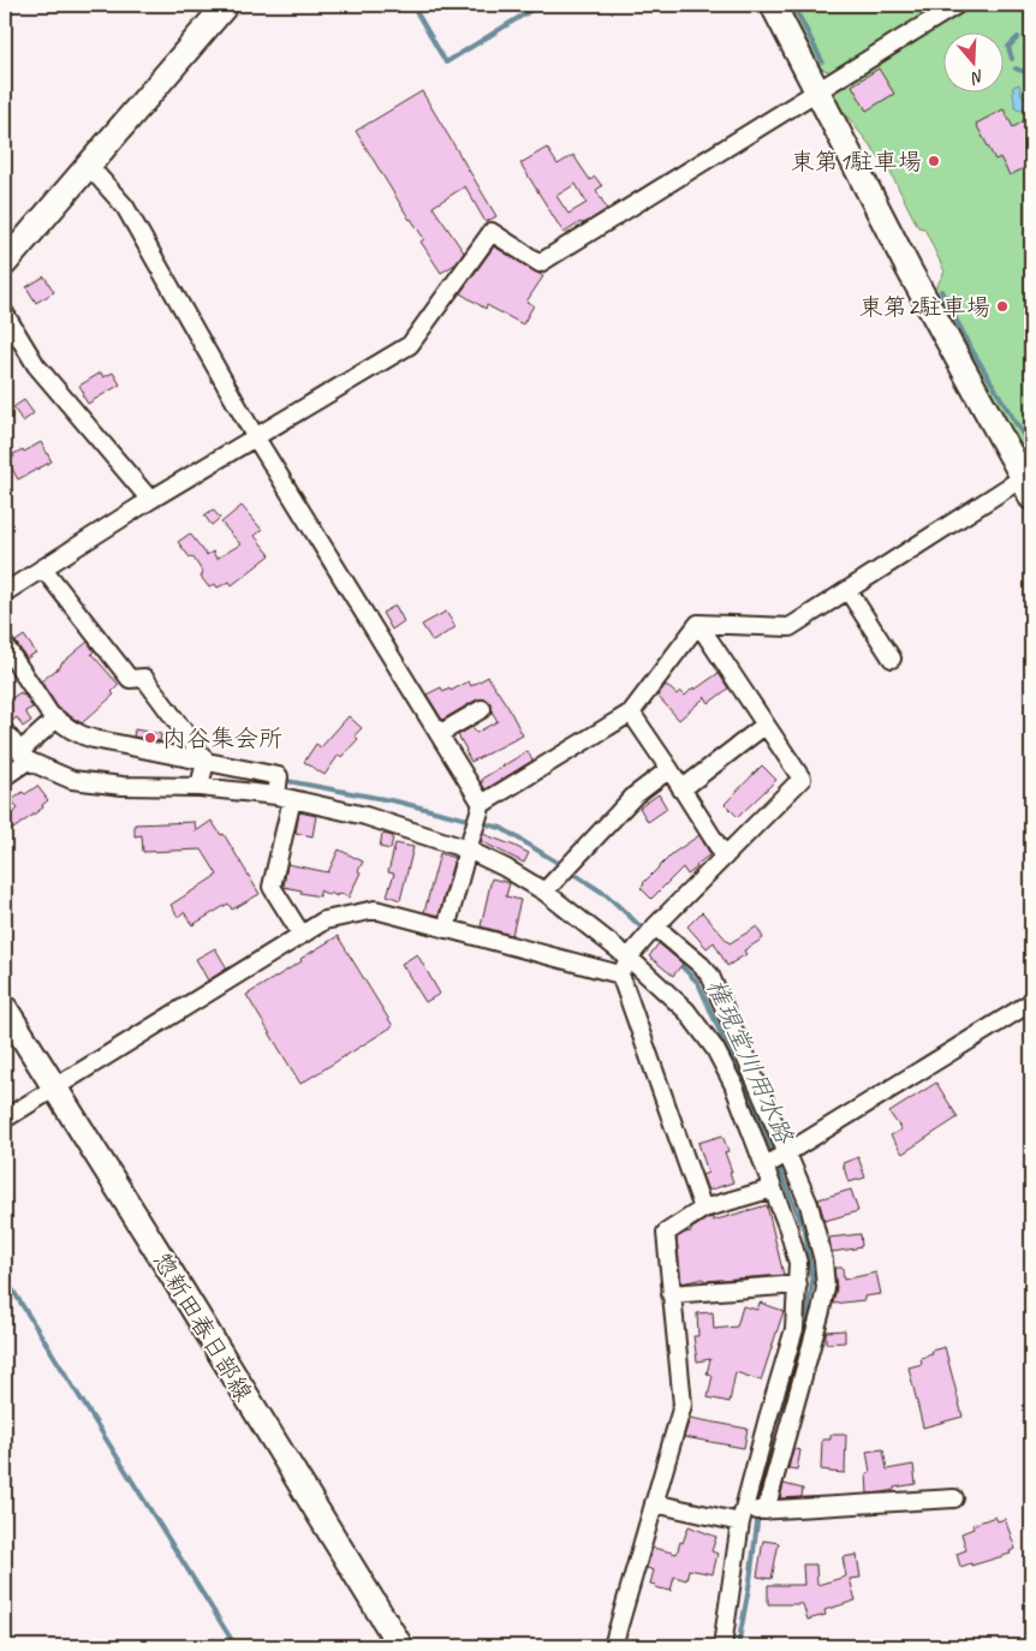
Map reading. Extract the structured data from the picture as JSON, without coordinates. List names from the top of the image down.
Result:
{
  "streets": {
    "street": ["惣新田春日部線"]
  },
  "water": ["権現堂川用水路"],
  "places": ["東第1駐車場", "東第2駐車場", "内谷集会所"],
  "north": "bottom"
}
